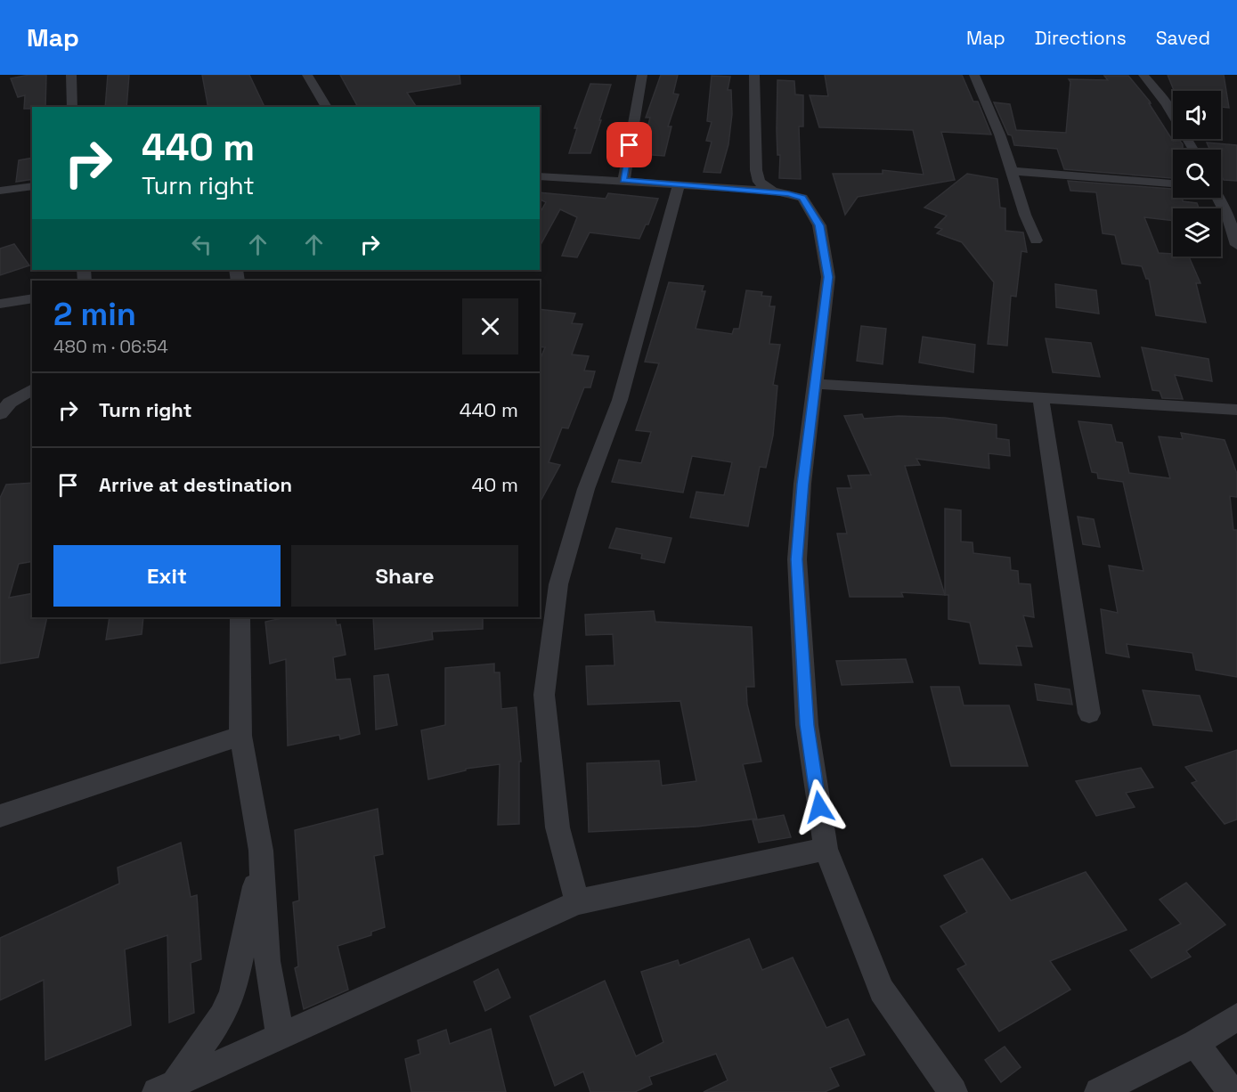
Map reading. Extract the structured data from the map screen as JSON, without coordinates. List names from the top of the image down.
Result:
{
  "page": {
    "header": "Map",
    "nav": ["Map", "Directions", "Saved"],
    "turn": ["440 m", "Turn right"],
    "heading": ["2 min", "480 m · 06:54"],
    "list": [
      {
        "name": "Turn right",
        "value": "440 m"
      },
      {
        "name": "Arrive at destination",
        "value": "40 m"
      }
    ],
    "buttons": ["Exit", "Share"]
  }
}
